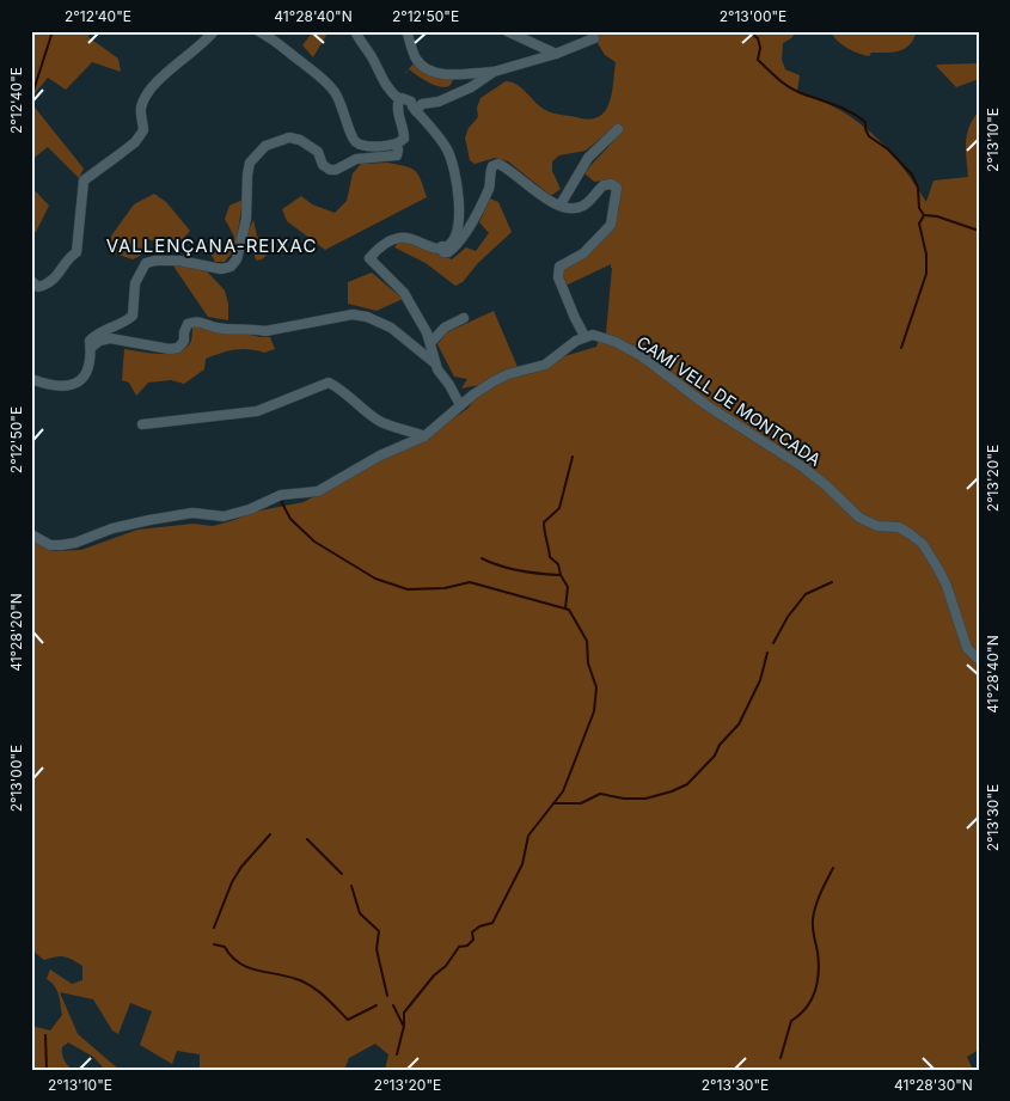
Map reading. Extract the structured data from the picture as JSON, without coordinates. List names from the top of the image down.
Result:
{
  "streets": {
    "street": ["CAMÍ VELL DE MONTCADA"]
  },
  "districts": ["VALLENÇANA-REIXAC"],
  "coordinates": [
    "2°12'40\"E",
    "41°28'40\"N",
    "2°12'50\"E",
    "2°13'00\"E",
    "2°13'10\"E",
    "2°13'20\"E",
    "41°28'20\"N",
    "2°13'30\"E",
    "41°28'30\"N"
  ]
}
